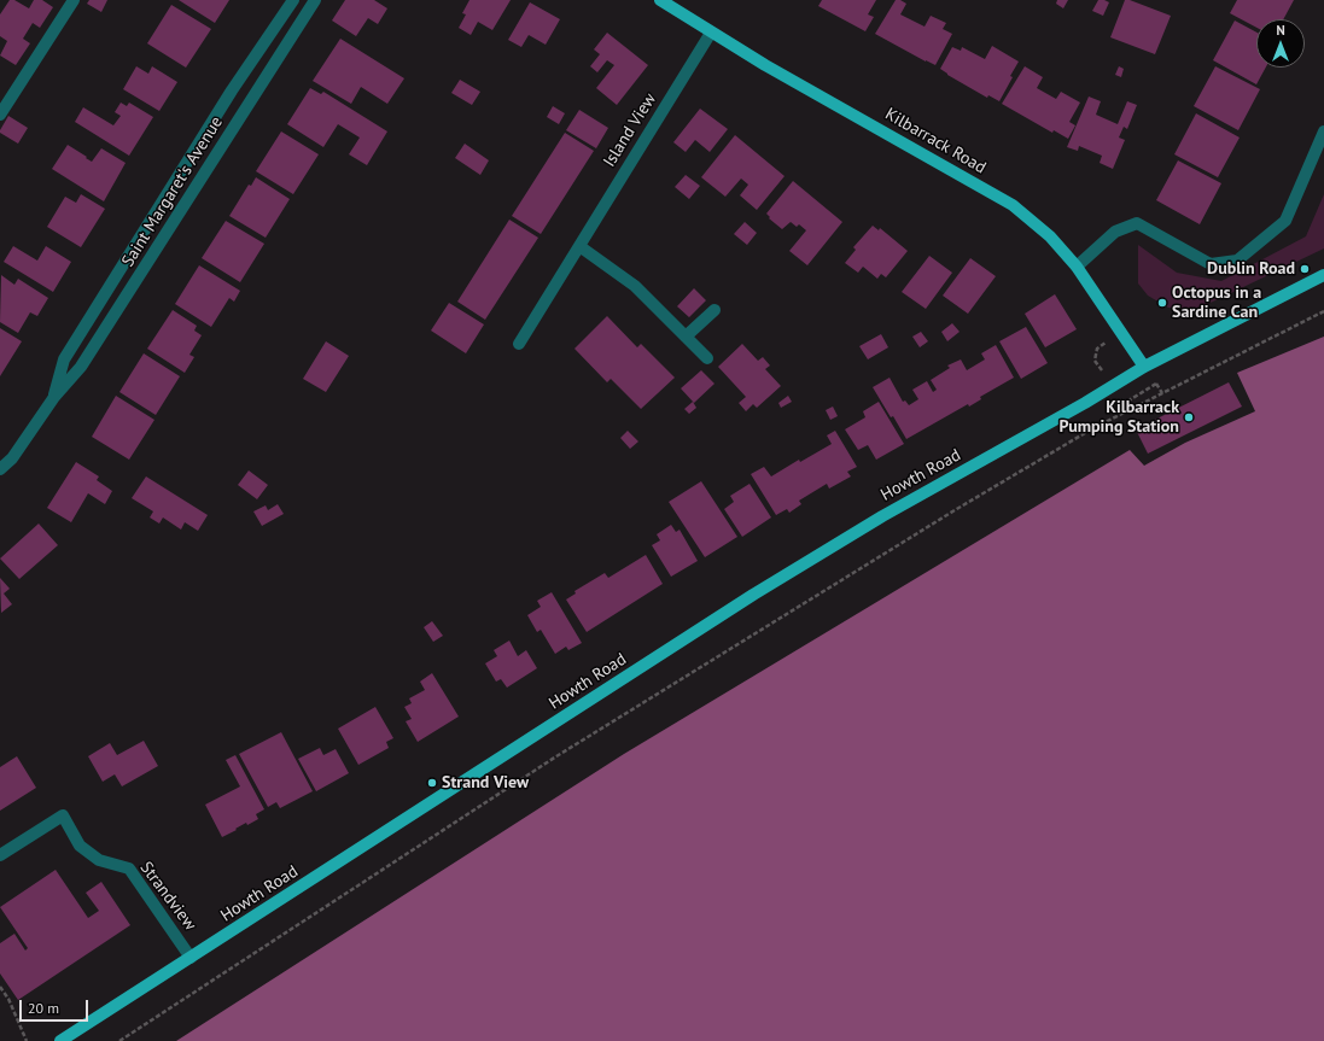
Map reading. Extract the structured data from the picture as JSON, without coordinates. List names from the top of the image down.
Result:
{
  "streets": {
    "main road": ["Kilbarrack Road", "Howth Road"],
    "street": ["Island View", "Saint Margaret's Avenue", "Strandview"]
  },
  "crossings": [
    ["Island View", "Kilbarrack Road"],
    ["Kilbarrack Road", "Howth Road"],
    ["Howth Road", "Strandview"]
  ],
  "places": [
    "Dublin Road",
    "Octopus in a Sardine Can",
    "Kilbarrack Pumping Station",
    "Strand View"
  ],
  "scale_bar": "20 m",
  "north": "top"
}
